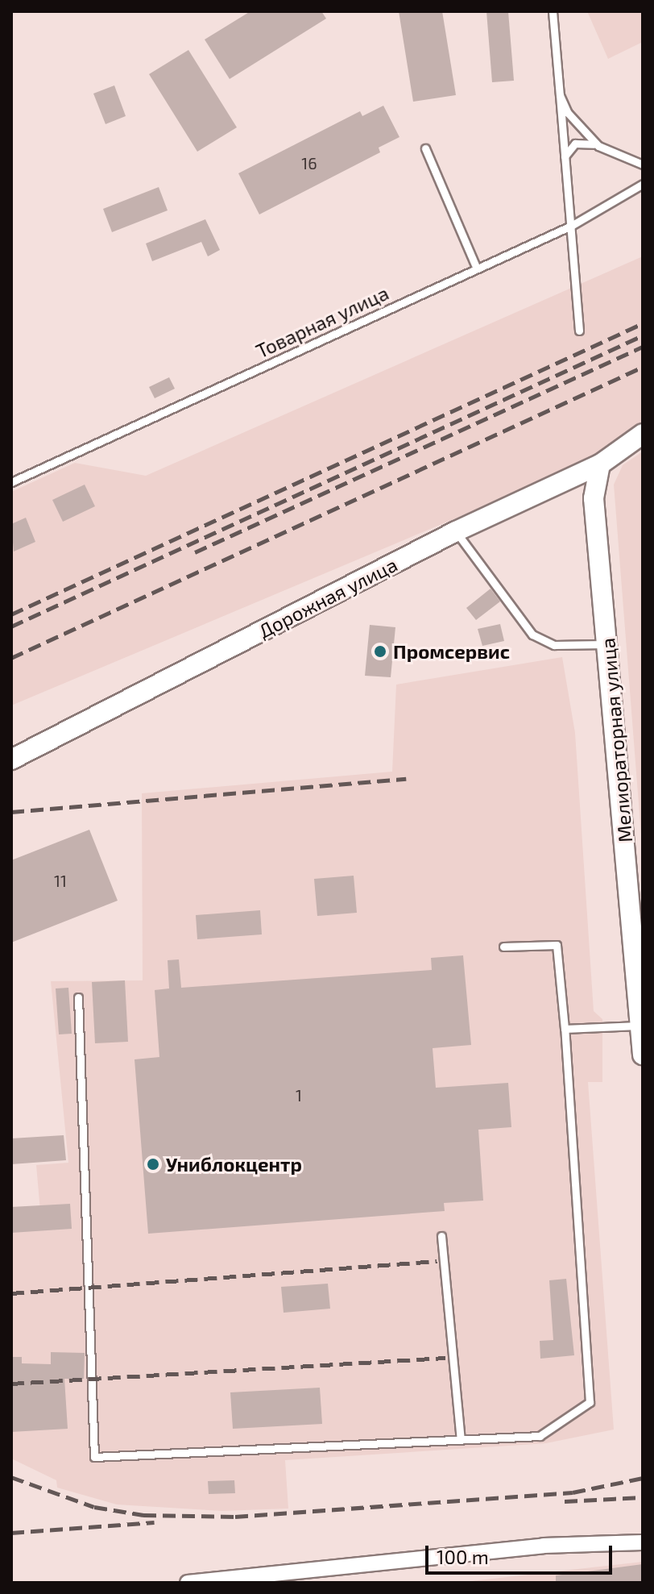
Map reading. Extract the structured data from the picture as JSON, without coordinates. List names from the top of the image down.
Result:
{
  "streets": {
    "street": ["Дорожная улица", "Мелиораторная улица"],
    "lane": ["Товарная улица"]
  },
  "crossings": [
    ["Дорожная улица", "Мелиораторная улица"]
  ],
  "places": ["Промсервис", "Униблокцентр"],
  "house_numbers": ["16", "11", "1"],
  "scale_bar": "100 m"
}
